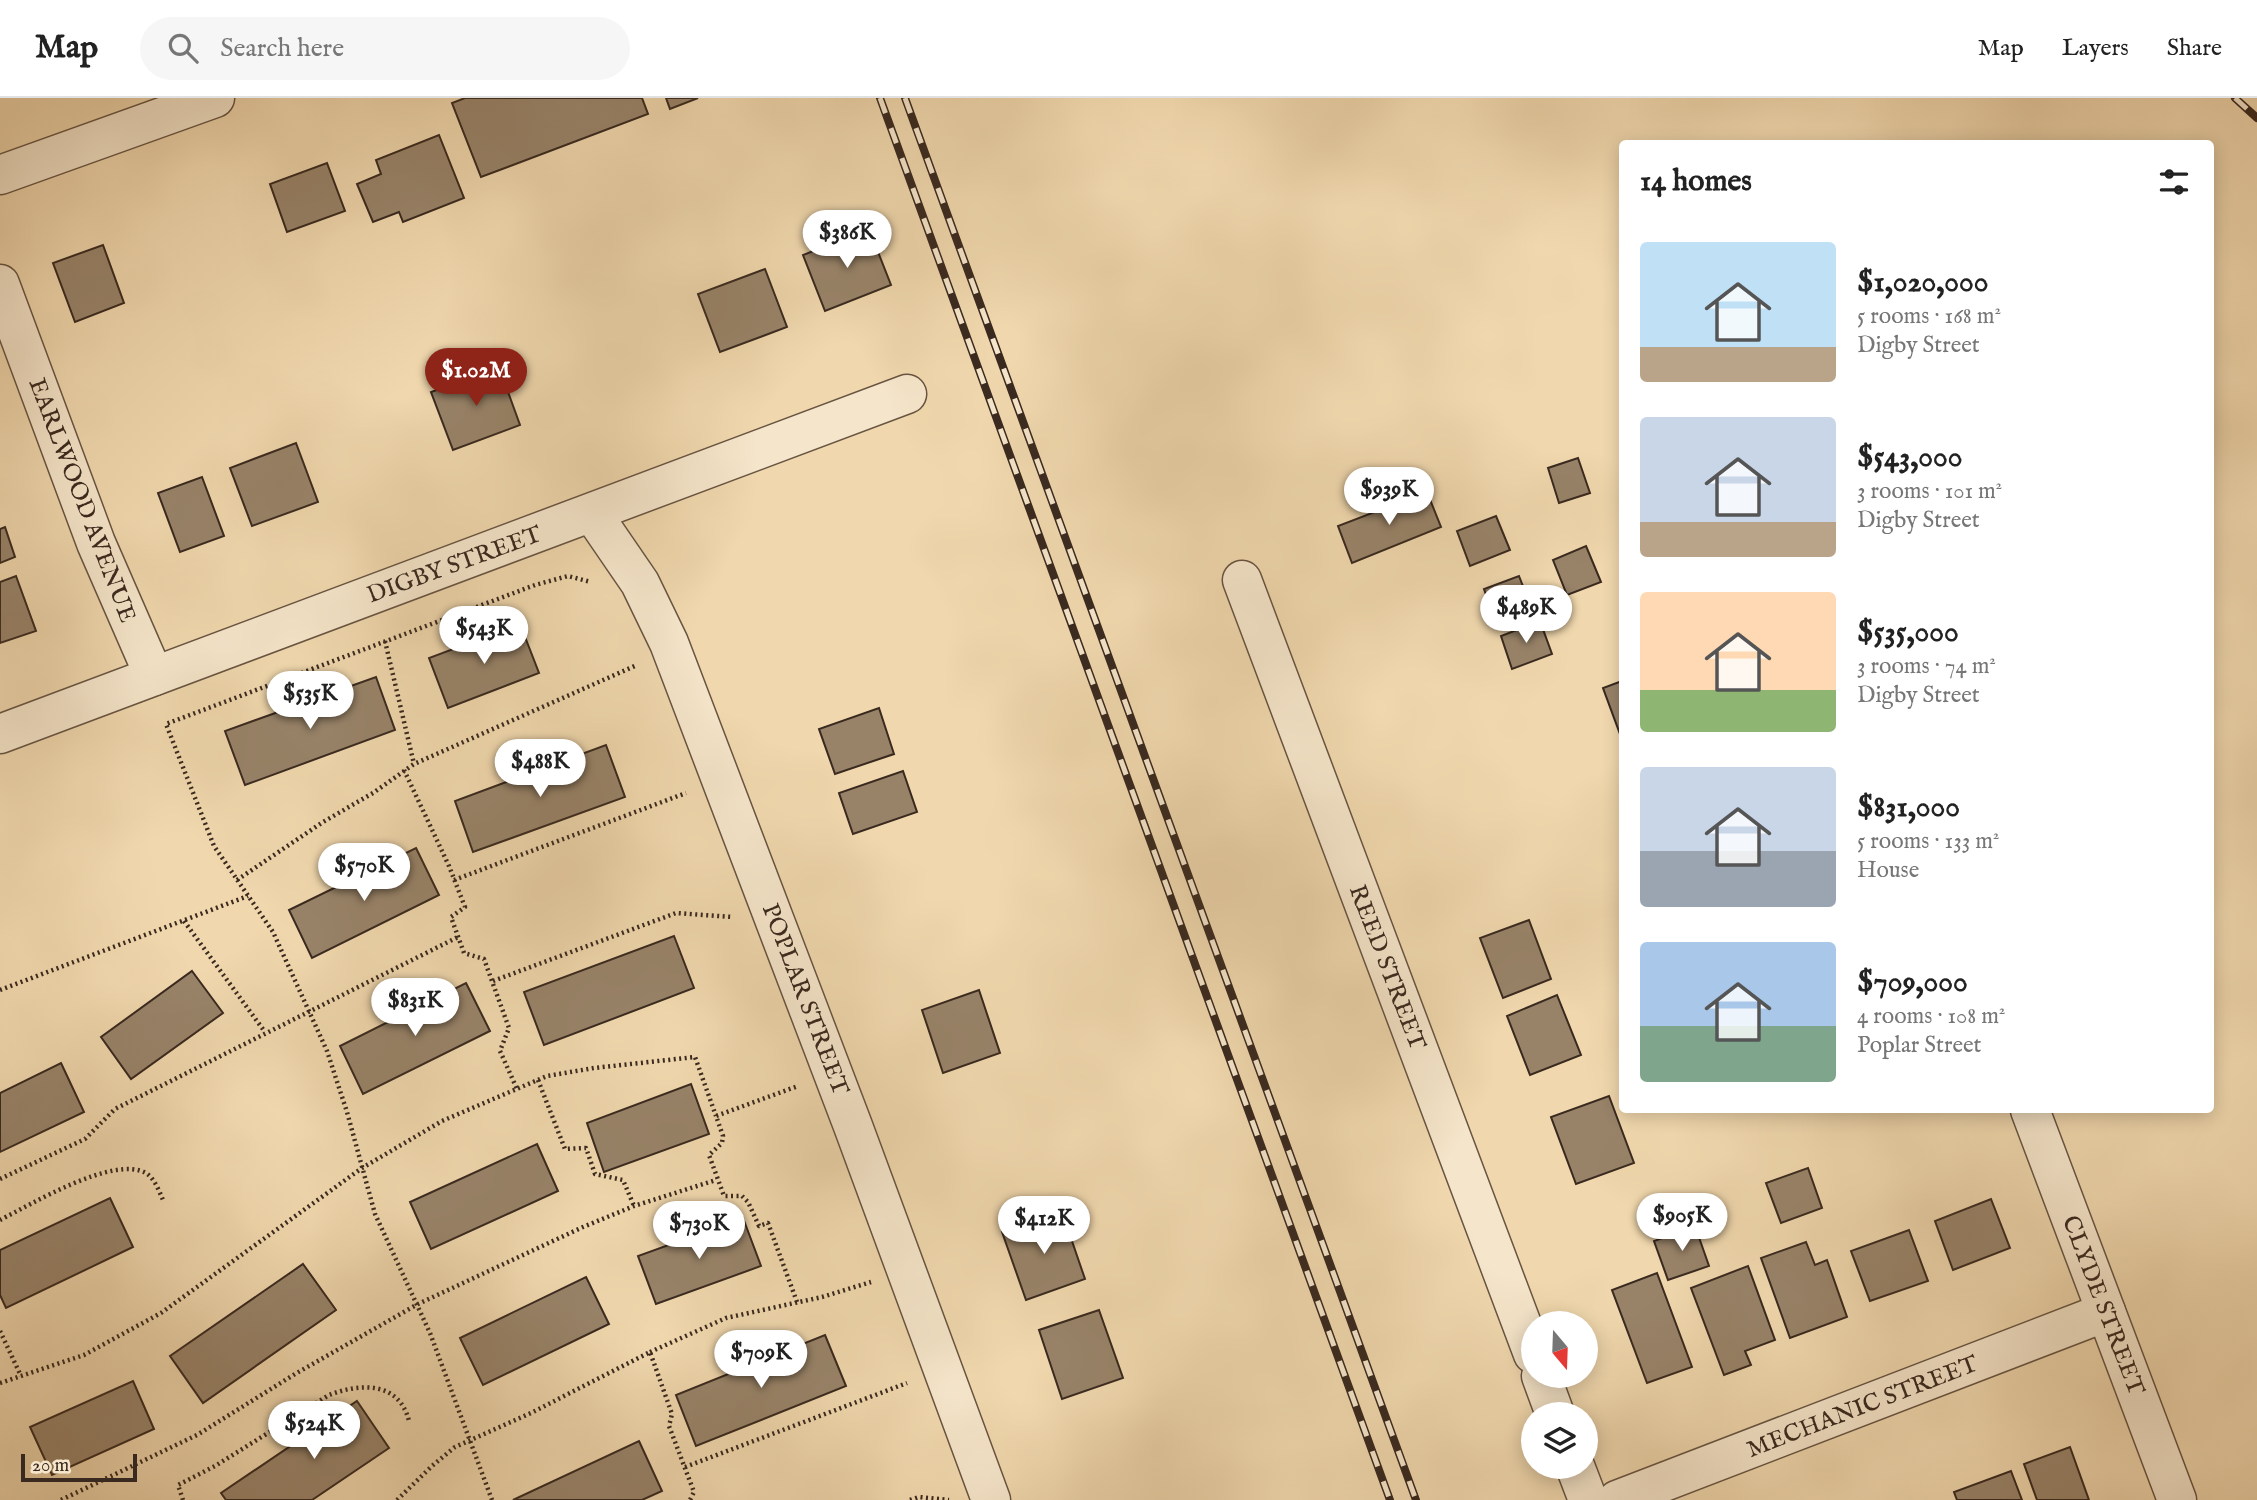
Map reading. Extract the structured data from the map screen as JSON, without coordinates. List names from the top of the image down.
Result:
{
  "streets": {
    "street": [
      "EARLWOOD AVENUE",
      "DIGBY STREET",
      "REED STREET",
      "POPLAR STREET",
      "CLYDE STREET",
      "MECHANIC STREET"
    ]
  },
  "crossings": [
    ["EARLWOOD AVENUE", "DIGBY STREET"],
    ["DIGBY STREET", "POPLAR STREET"],
    ["CLYDE STREET", "MECHANIC STREET"]
  ],
  "scale_bar": "20 m",
  "north": "bottom",
  "page": {
    "header": "Map",
    "search": "Search here",
    "nav": ["Map", "Layers", "Share"],
    "heading": "14 homes",
    "price": [
      "$386K",
      "$1.02M",
      "$939K",
      "$489K",
      "$543K",
      "$535K",
      "$488K",
      "$570K",
      "$831K",
      "$905K",
      "$412K",
      "$730K",
      "$709K",
      "$524K"
    ],
    "list": [
      {
        "name": "$1,020,000",
        "note": "5 rooms · 168 m² · Digby Street"
      },
      {
        "name": "$543,000",
        "note": "3 rooms · 101 m² · Digby Street"
      },
      {
        "name": "$535,000",
        "note": "3 rooms · 74 m² · Digby Street"
      },
      {
        "name": "$831,000",
        "note": "5 rooms · 133 m² · House"
      },
      {
        "name": "$709,000",
        "note": "4 rooms · 108 m² · Poplar Street"
      }
    ],
    "scale": "20 m"
  }
}
